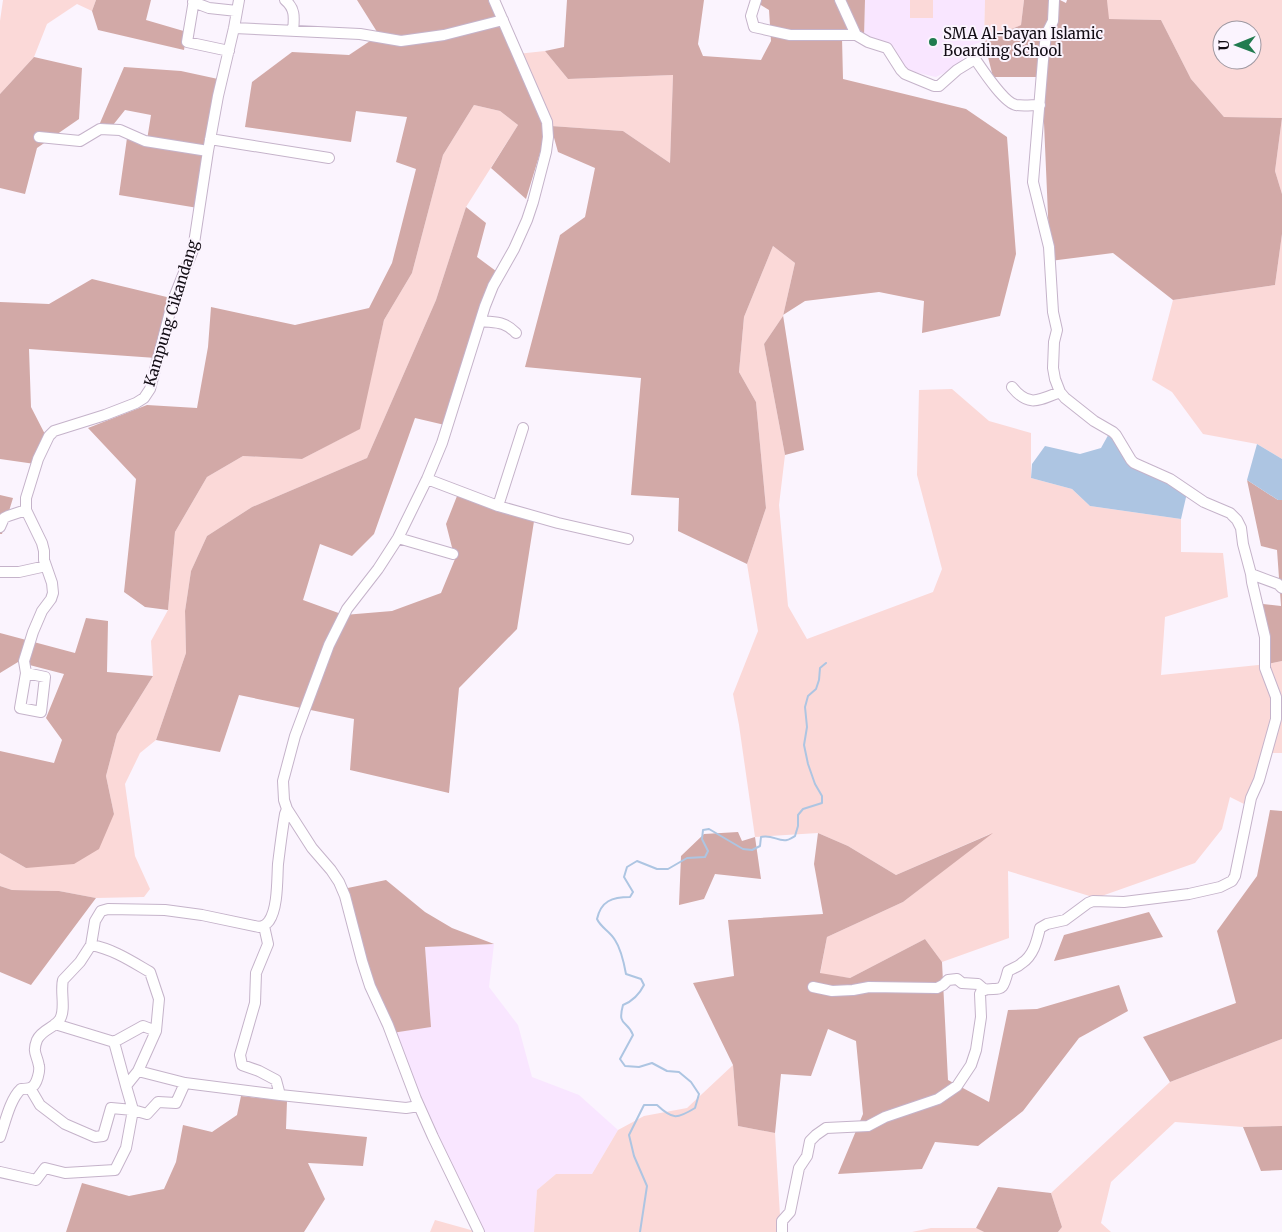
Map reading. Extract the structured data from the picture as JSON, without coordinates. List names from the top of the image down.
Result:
{
  "streets": {
    "street": ["Kampung Cikandang"]
  },
  "places": ["SMA Al-bayan Islamic Boarding School"],
  "north": "left"
}
